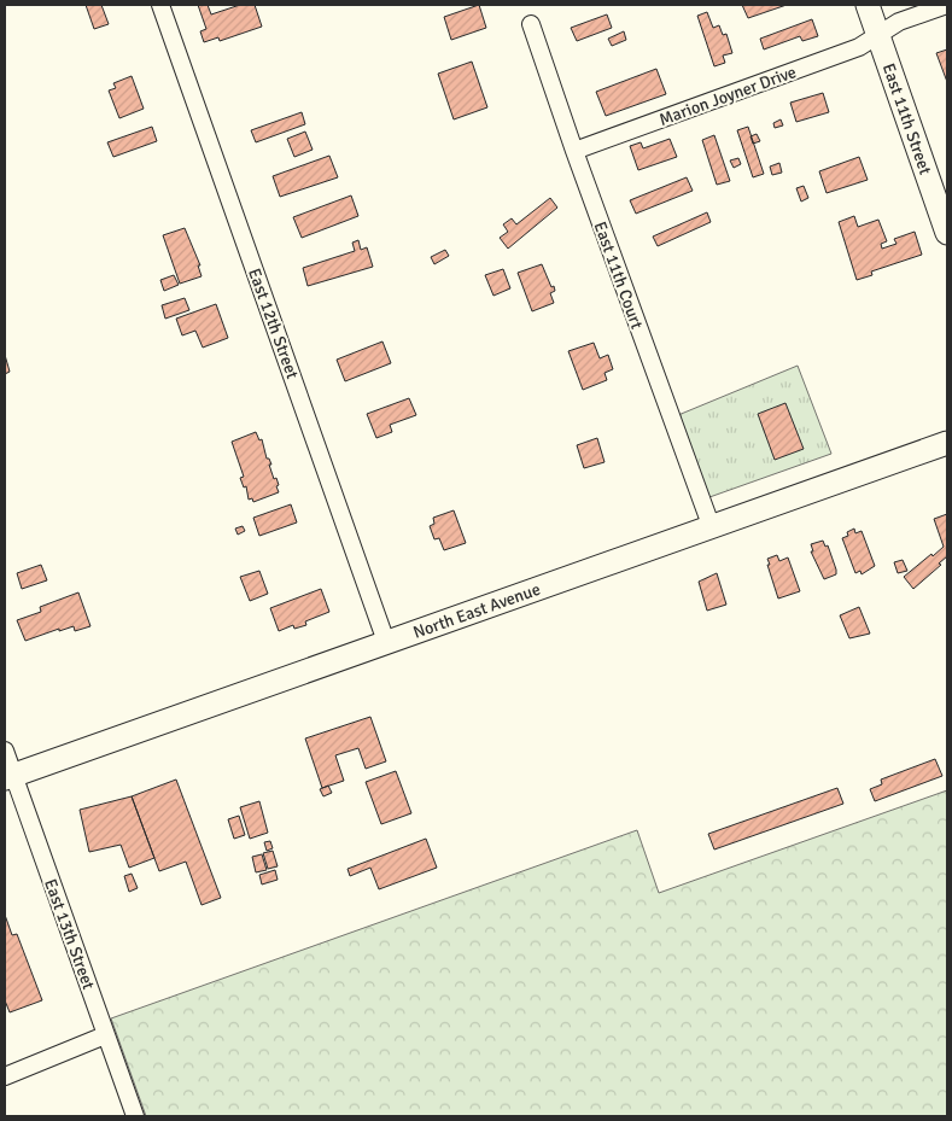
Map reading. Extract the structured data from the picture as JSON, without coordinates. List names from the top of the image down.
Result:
{
  "streets": {
    "main road": ["East 11th Street", "North East Avenue"],
    "street": [
      "Marion Joyner Drive",
      "East 11th Court",
      "East 12th Street",
      "East 13th Street"
    ]
  },
  "crossings": [
    ["Marion Joyner Drive", "East 11th Street"],
    ["Marion Joyner Drive", "East 11th Court"],
    ["East 11th Court", "North East Avenue"],
    ["East 12th Street", "North East Avenue"],
    ["North East Avenue", "East 13th Street"]
  ]
}
